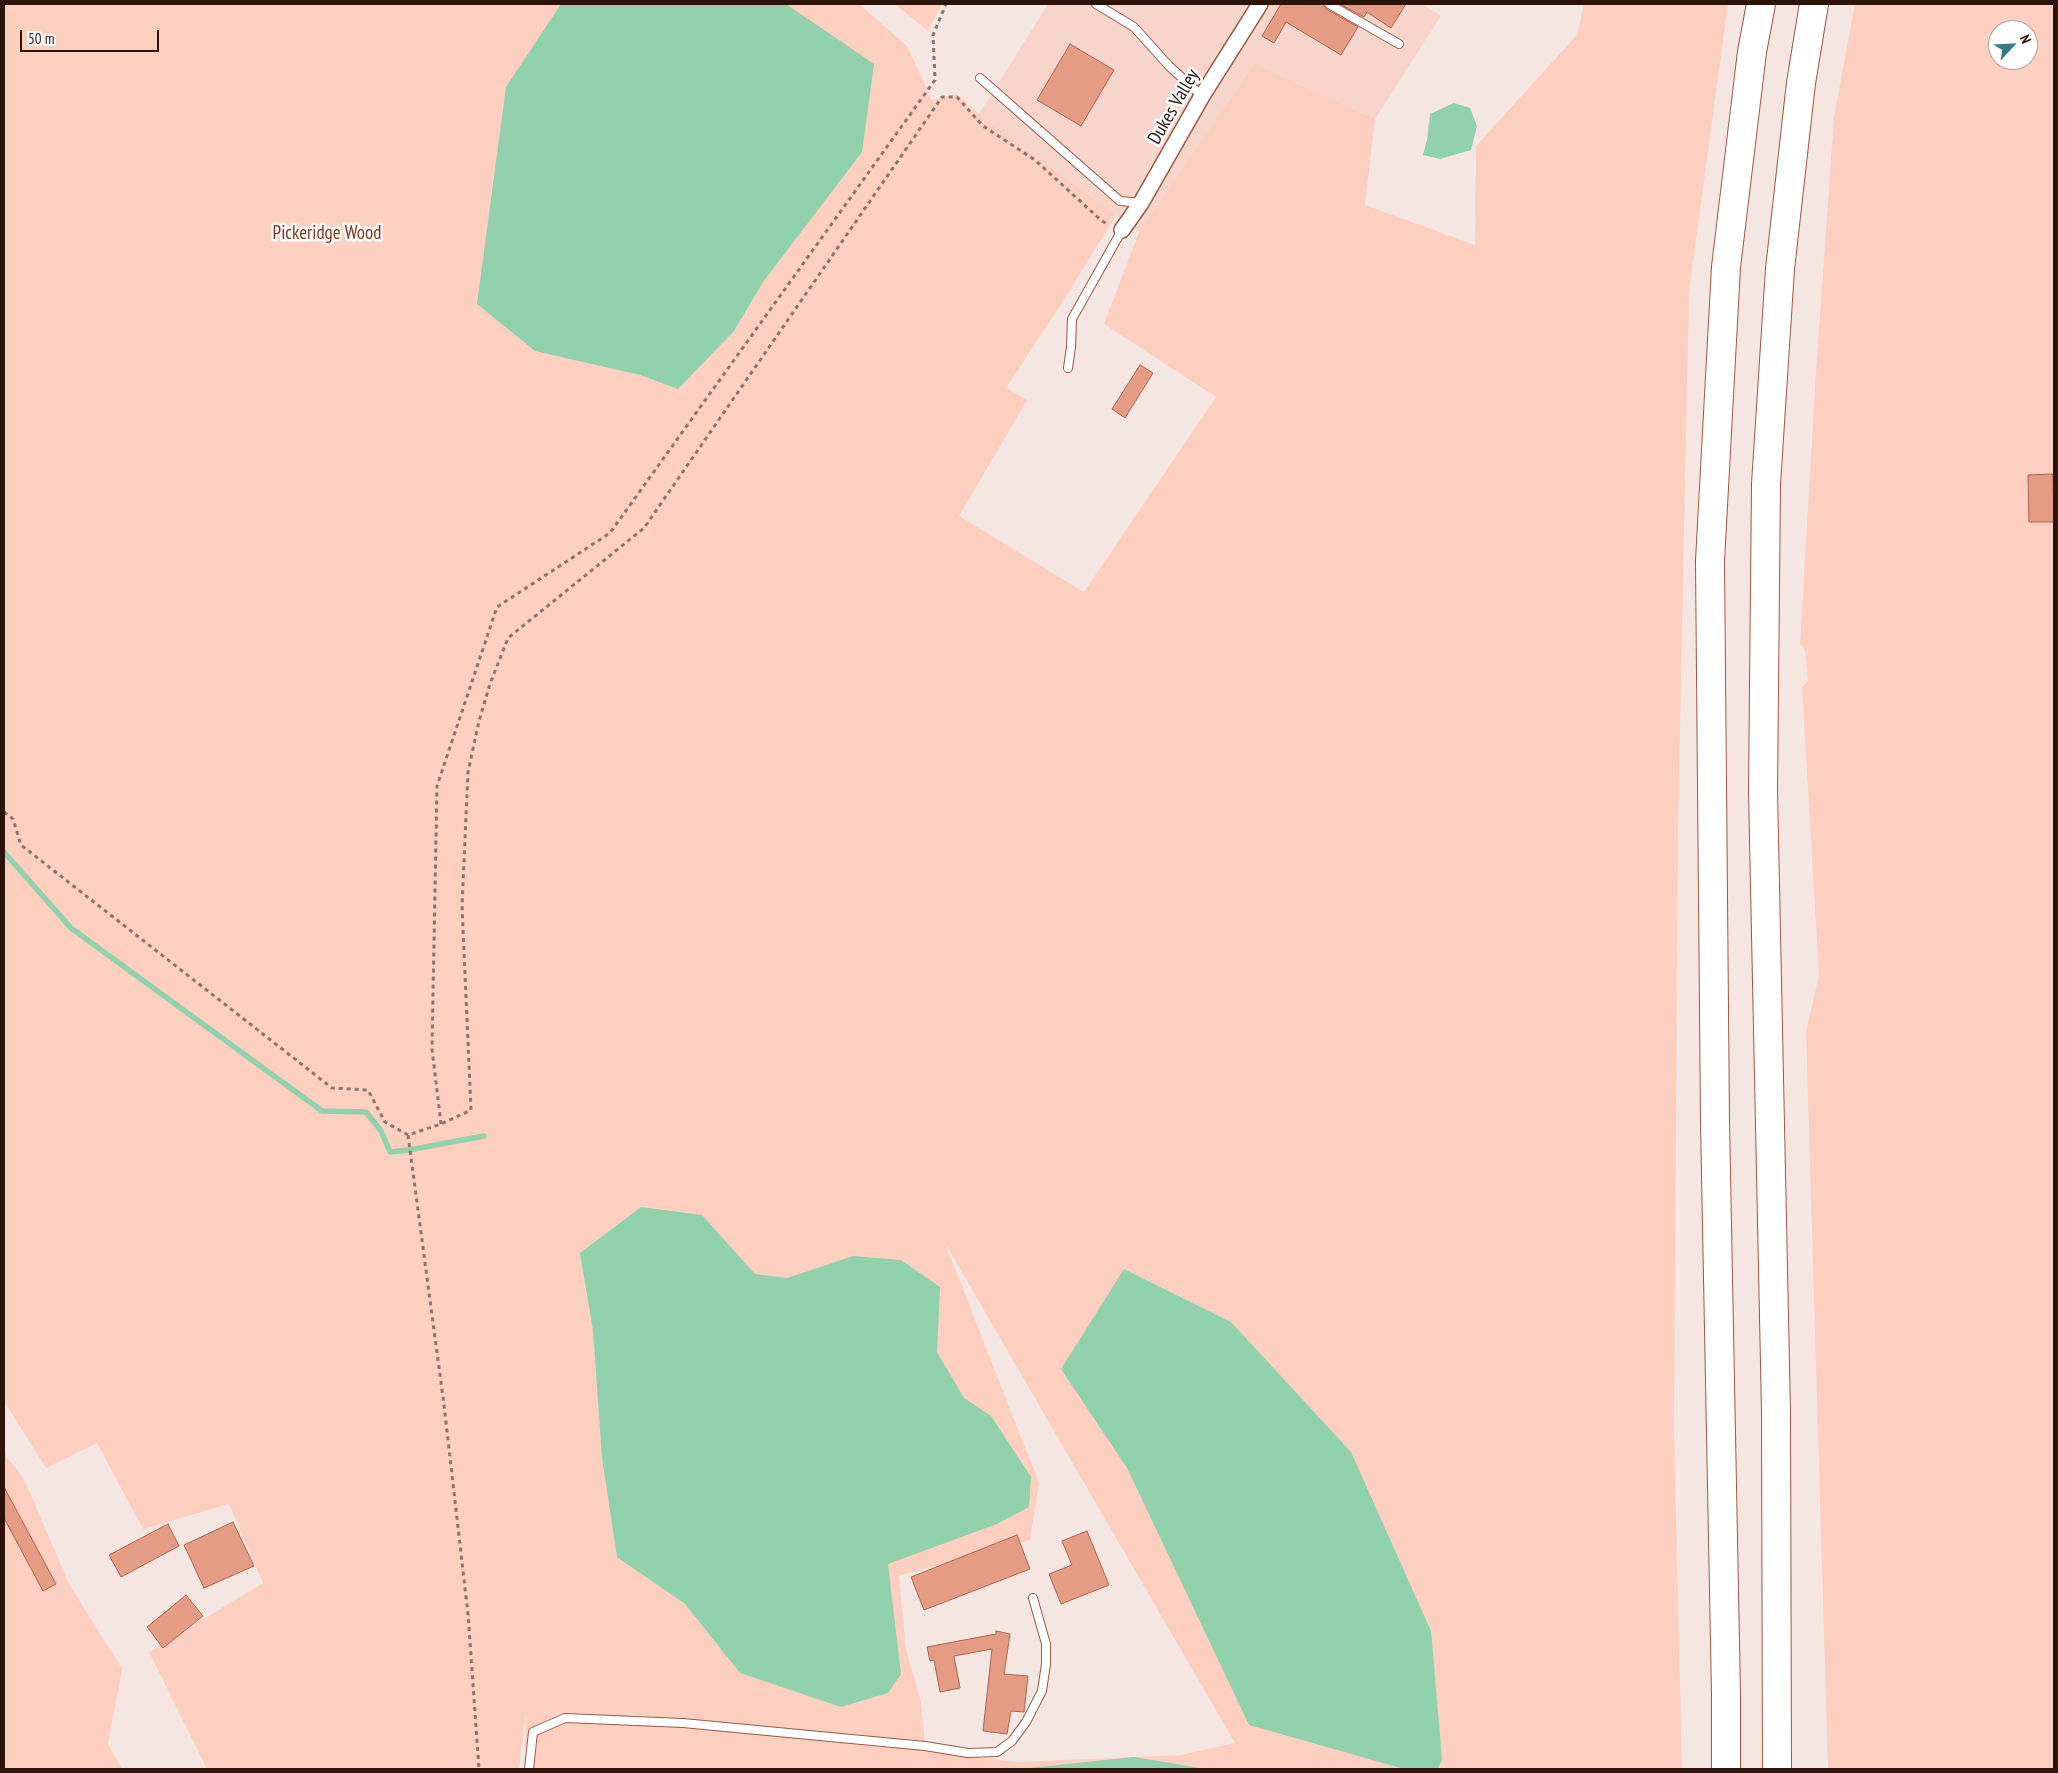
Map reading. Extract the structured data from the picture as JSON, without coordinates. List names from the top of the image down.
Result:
{
  "streets": {
    "street": ["Dukes Valley"]
  },
  "parks": ["Pickeridge Wood"],
  "scale_bar": "50 m",
  "north": "top right"
}
